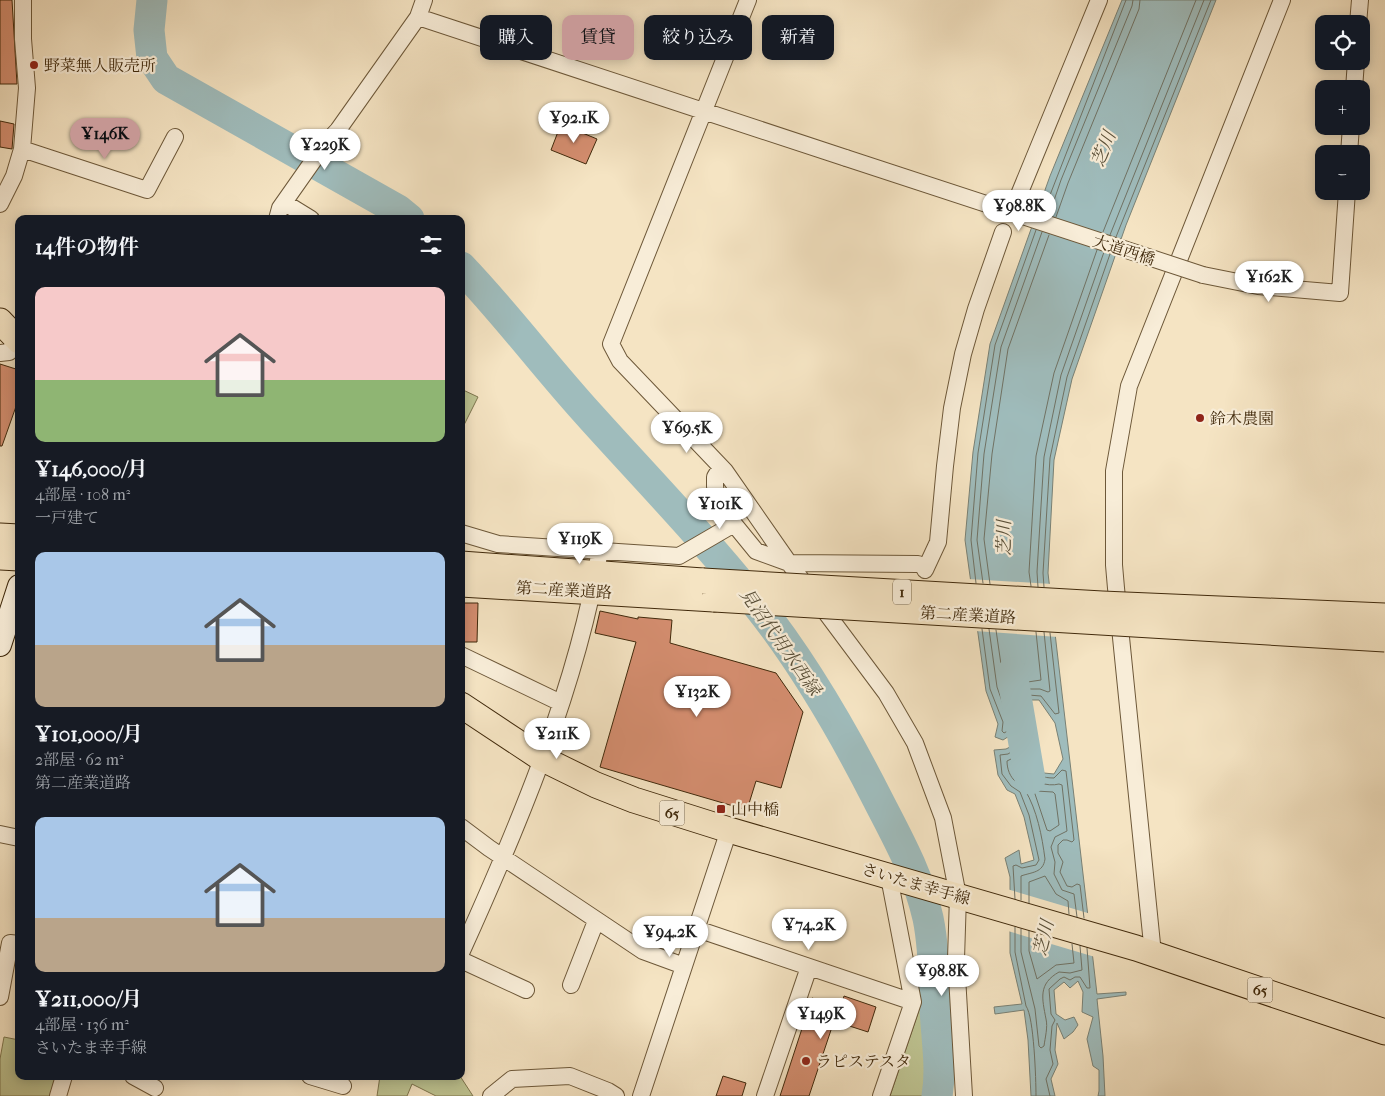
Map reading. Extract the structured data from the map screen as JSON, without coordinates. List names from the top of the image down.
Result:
{
  "streets": {
    "main road": [
      "第二産業道路",
      "1",
      "65",
      "さいたま幸手線"
    ],
    "street": ["大道西橋"]
  },
  "water": ["芝川", "見沼代用水西縁"],
  "places": {
    "other": ["野菜無人販売所", "鈴木農園", "ラピステスタ"],
    "transit": ["山中橋"]
  },
  "page": {
    "map_buttons": ["+", "−"],
    "chip": [
      "購入",
      "賃貸",
      "絞り込み",
      "新着"
    ],
    "price": [
      "¥92.1K",
      "¥146K",
      "¥229K",
      "¥98.8K",
      "¥162K",
      "¥69.5K",
      "¥101K",
      "¥119K",
      "¥132K",
      "¥211K",
      "¥74.2K",
      "¥94.2K",
      "¥98.8K",
      "¥149K"
    ],
    "heading": "14件の物件",
    "list": [
      {
        "name": "¥146,000/月",
        "note": "4部屋 · 108 m² · 一戸建て"
      },
      {
        "name": "¥101,000/月",
        "note": "2部屋 · 62 m² · 第二産業道路"
      },
      {
        "name": "¥211,000/月",
        "note": "4部屋 · 136 m² · さいたま幸手線"
      }
    ]
  }
}
